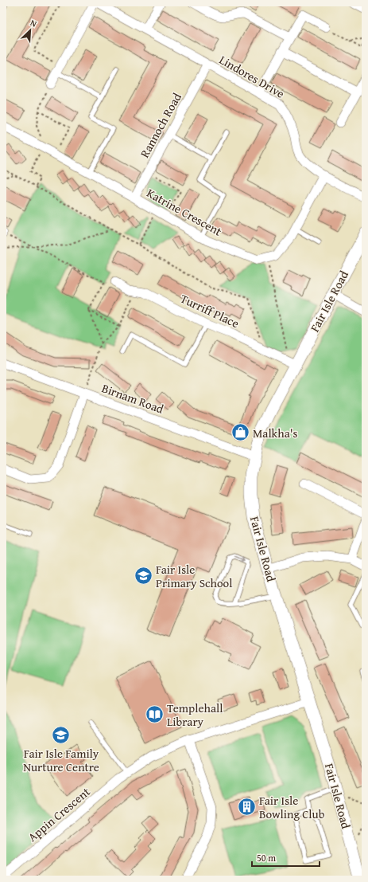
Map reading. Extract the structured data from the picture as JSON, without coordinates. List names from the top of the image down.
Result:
{
  "streets": {
    "street": [
      "Lindores Drive",
      "Rannoch Road",
      "Katrine Crescent",
      "Fair Isle Road",
      "Turriff Place",
      "Birnam Road",
      "Appin Crescent"
    ]
  },
  "crossings": [
    ["Lindores Drive", "Rannoch Road"],
    ["Rannoch Road", "Katrine Crescent"],
    ["Fair Isle Road", "Turriff Place"],
    ["Fair Isle Road", "Birnam Road"],
    ["Fair Isle Road", "Appin Crescent"]
  ],
  "places": {
    "shop": ["Malkha's"],
    "school or university": ["Fair Isle Primary School", "Fair Isle Family Nurture Centre"],
    "library": ["Templehall Library"],
    "building": ["Fair Isle Bowling Club"]
  },
  "scale_bar": "50 m",
  "north": "top right"
}
